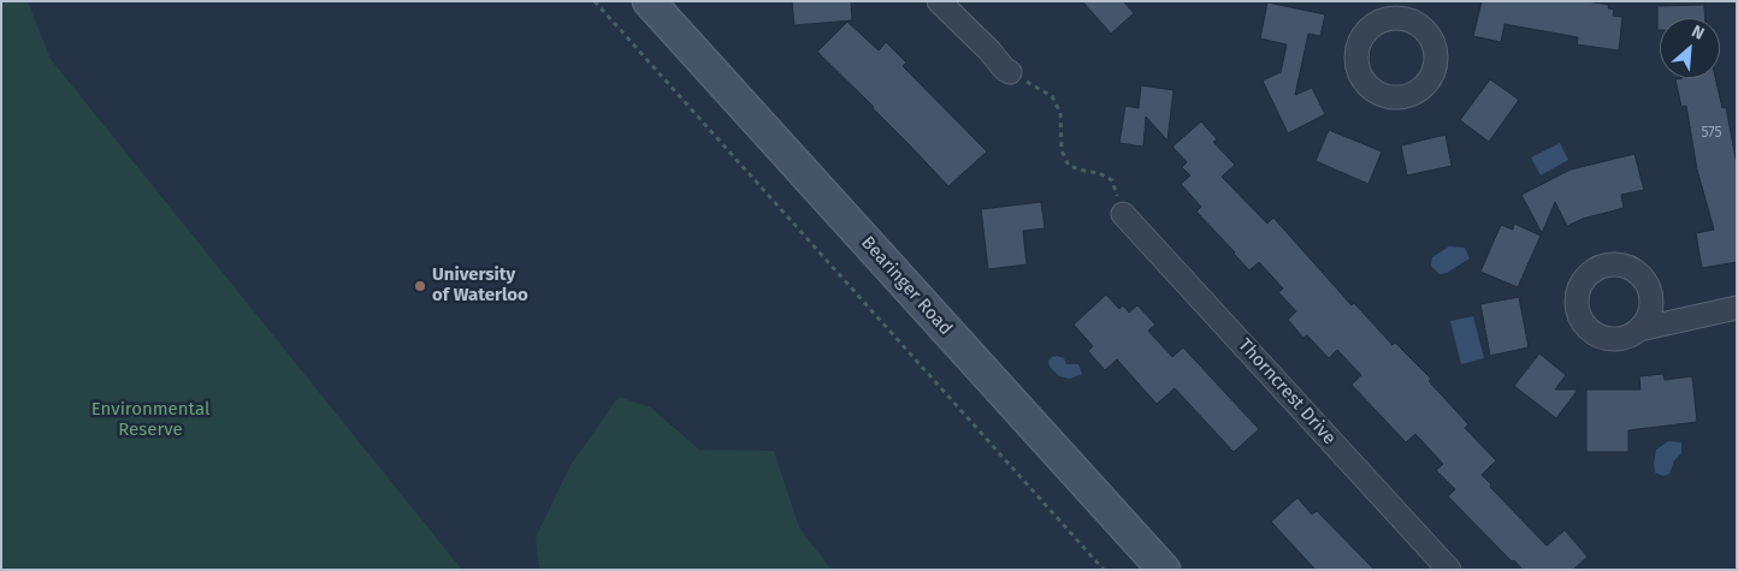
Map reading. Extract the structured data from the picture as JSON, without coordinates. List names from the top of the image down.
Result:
{
  "streets": {
    "street": ["Bearinger Road", "Thorncrest Drive"]
  },
  "parks": ["Environmental Reserve"],
  "places": ["University of Waterloo"],
  "house_numbers": ["575"],
  "north": "top right"
}
